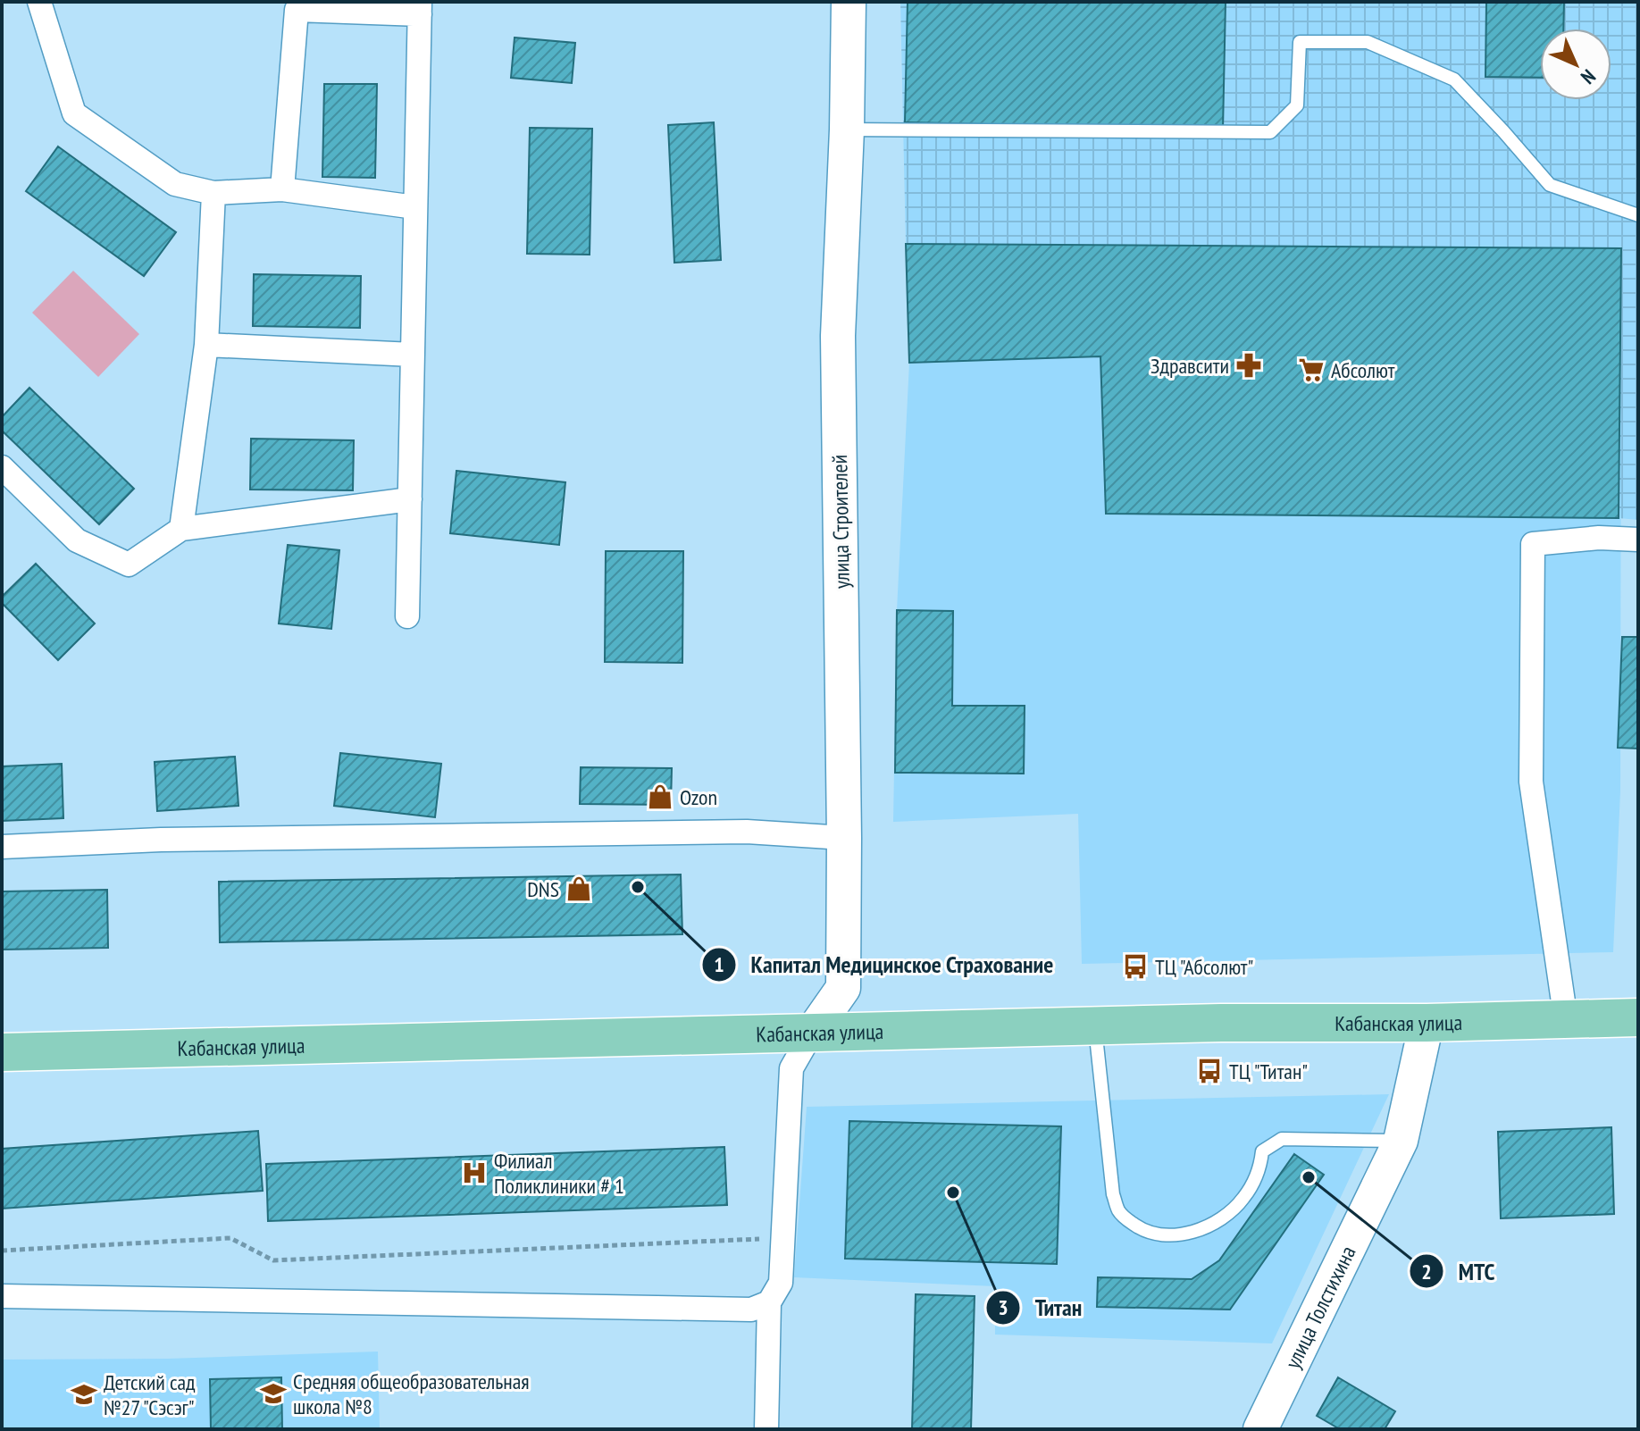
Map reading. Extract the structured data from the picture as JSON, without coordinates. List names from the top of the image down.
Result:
{
  "streets": {
    "main road": ["Кабанская улица"],
    "street": ["улица Строителей", "улица Толстихина"]
  },
  "crossings": [
    ["улица Строителей", "Кабанская улица"],
    ["Кабанская улица", "улица Толстихина"]
  ],
  "places": {
    "pharmacy": ["Здравсити"],
    "supermarket": ["Абсолют"],
    "shop": ["Ozon", "DNS"],
    "other": ["Капитал Медицинское Страхование", "МТС", "Титан"],
    "bus stop": ["ТЦ \"Абсолют\"", "ТЦ \"Титан\""],
    "hospital": ["Филиал Поликлиники # 1"],
    "school or university": ["Средняя общеобразовательная школа №8", "Детский сад №27 \"Сэсэг\""]
  },
  "north": "bottom right"
}
